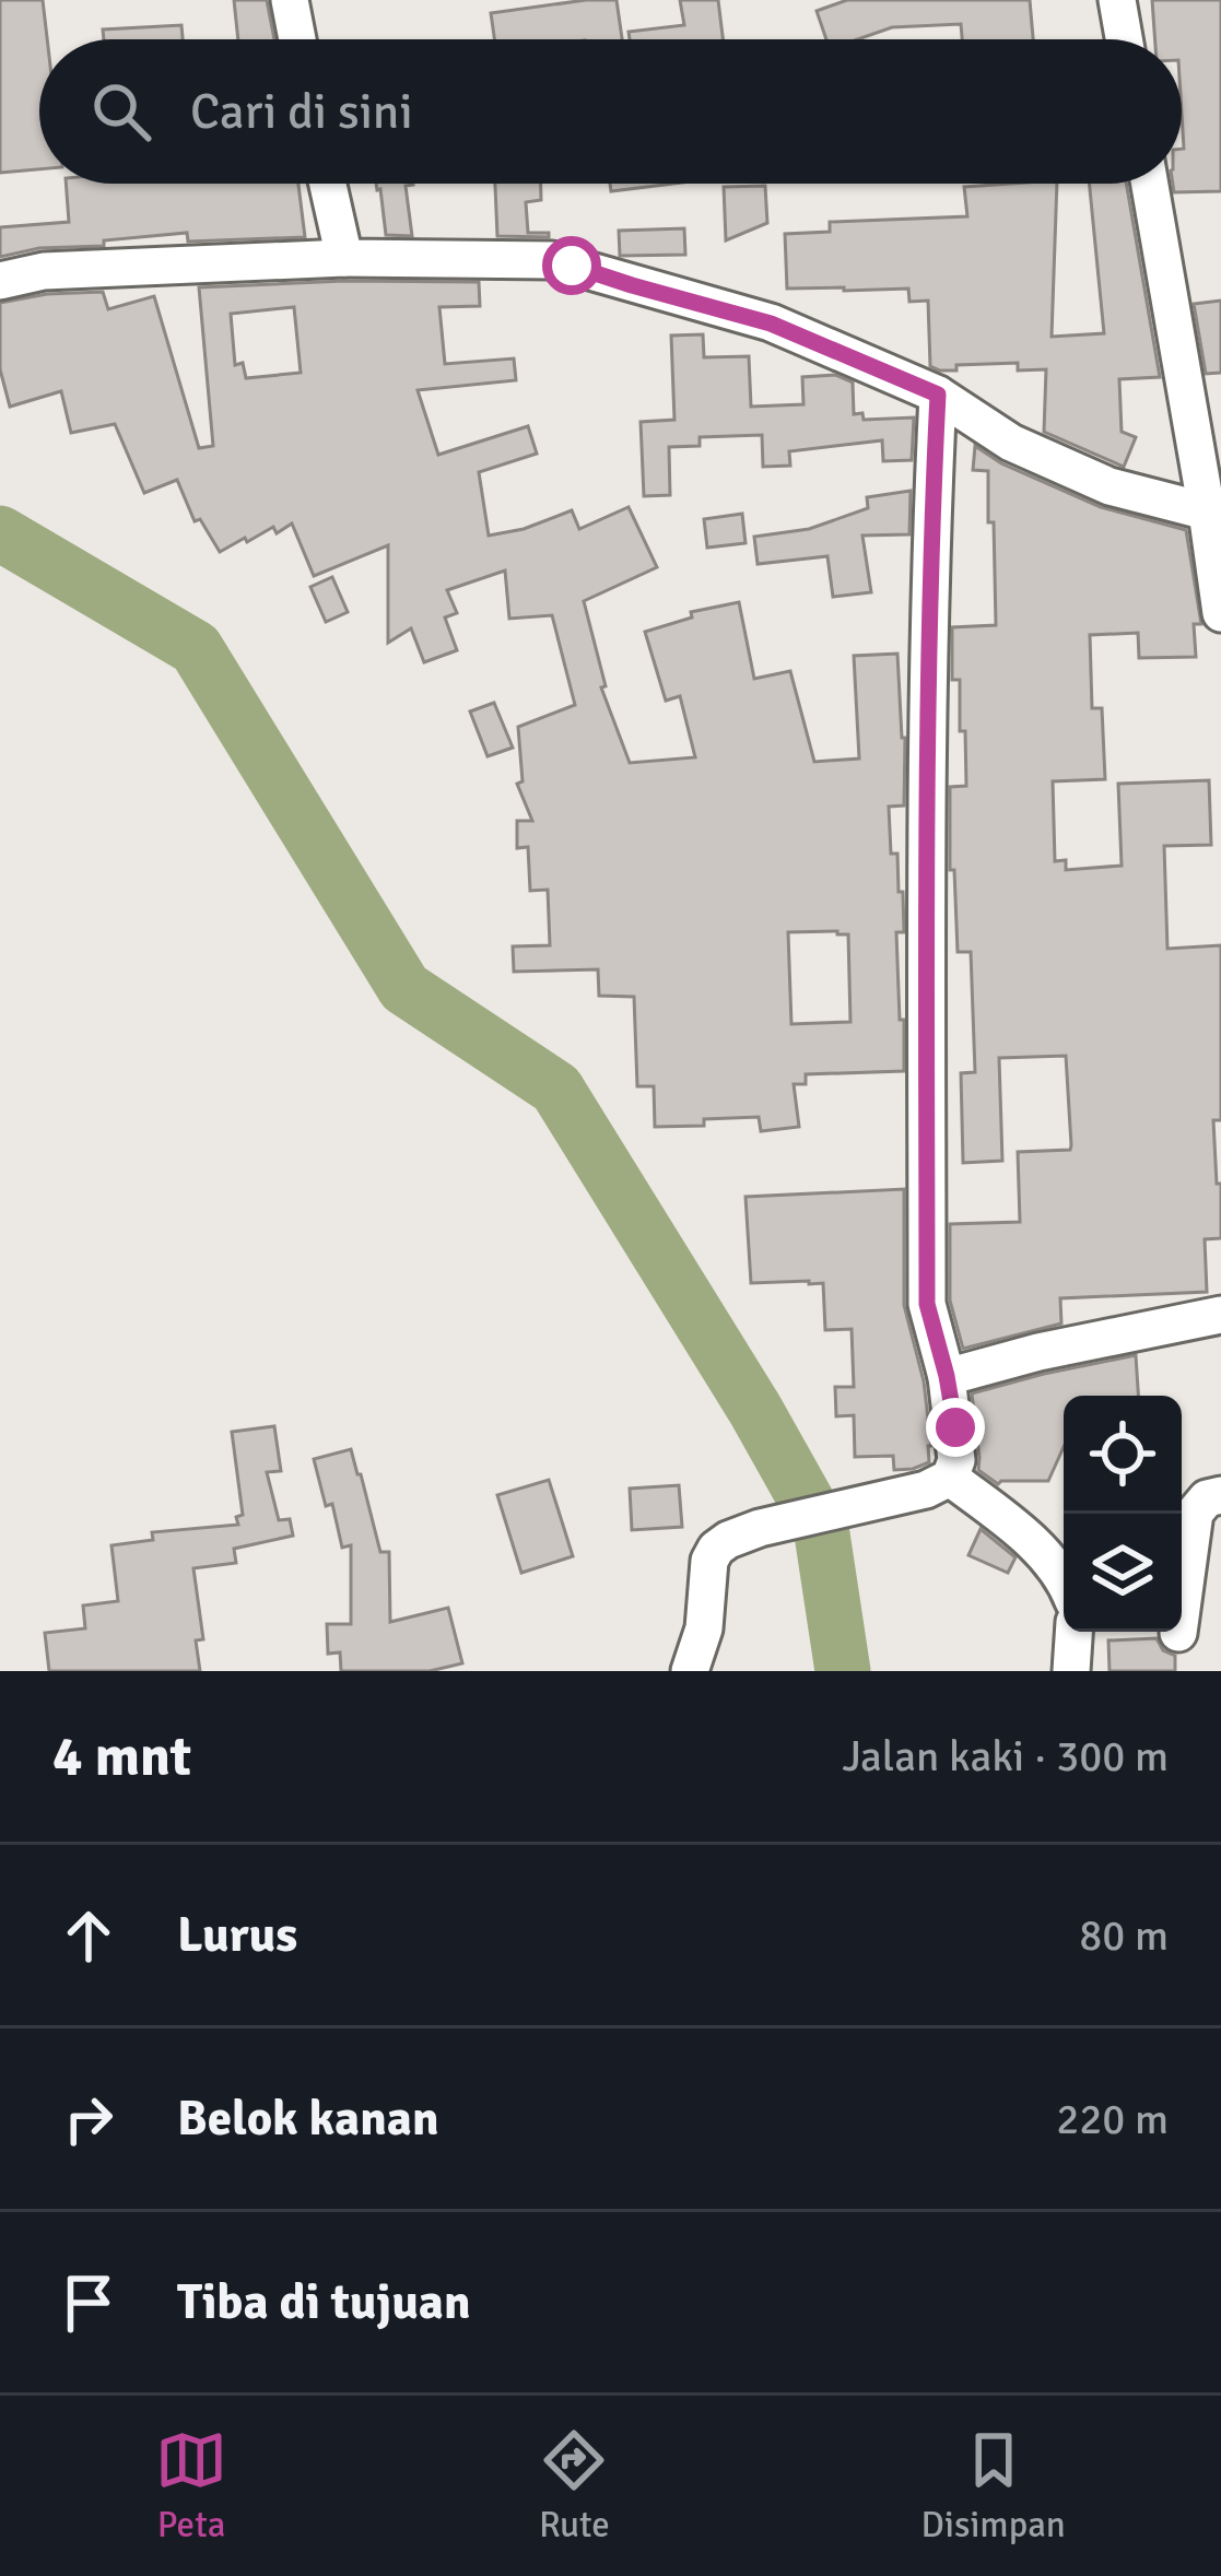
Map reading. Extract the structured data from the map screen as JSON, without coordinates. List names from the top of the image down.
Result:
{
  "page": {
    "search": "Cari di sini",
    "heading": ["4 mnt", "Jalan kaki · 300 m"],
    "list": [
      ["Lurus", "80 m"],
      ["Belok kanan", "220 m"],
      "Tiba di tujuan"
    ],
    "nav": ["Peta", "Rute", "Disimpan"]
  }
}
